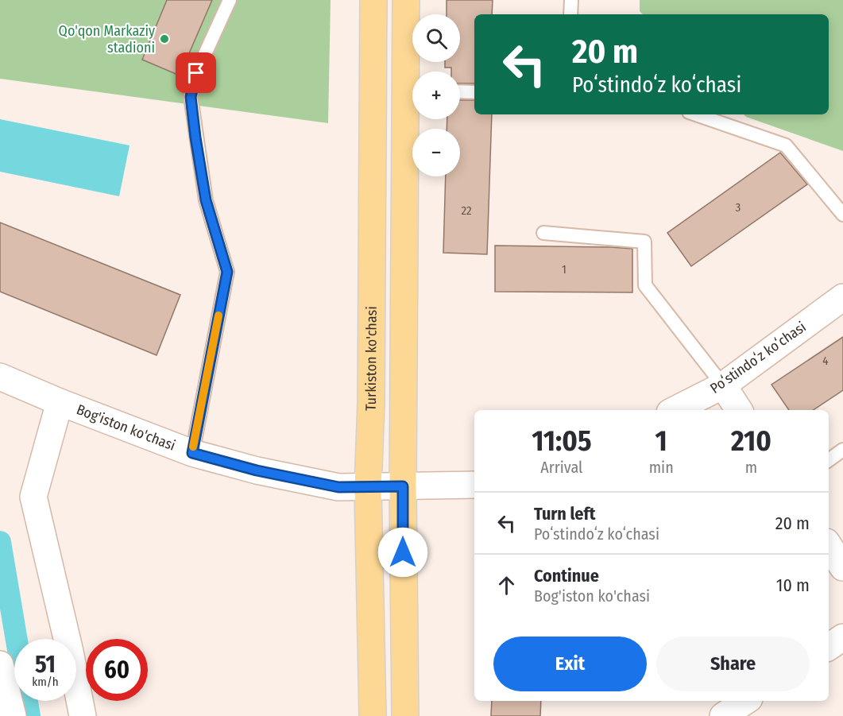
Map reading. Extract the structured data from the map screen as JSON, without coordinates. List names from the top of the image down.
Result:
{
  "streets": {
    "main road": ["Poʻstindoʻz koʻchasi", "Turkiston ko'chasi", "Bog'iston ko'chasi"]
  },
  "crossings": [
    ["Turkiston ko'chasi", "Bog'iston ko'chasi"]
  ],
  "places": ["Qo'qon Markaziy stadioni"],
  "house_numbers": [
    "3",
    "22",
    "1",
    "4"
  ],
  "page": {
    "map_buttons": ["+", "−"],
    "turn": ["20 m", "Poʻstindoʻz koʻchasi"],
    "eta": [
      "11:05",
      "Arrival",
      "1",
      "min",
      "210",
      "m"
    ],
    "list": [
      {
        "name": "Turn left",
        "note": "Poʻstindoʻz koʻchasi",
        "value": "20 m"
      },
      {
        "name": "Continue",
        "note": "Bog'iston ko'chasi",
        "value": "10 m"
      }
    ],
    "buttons": ["Exit", "Share"],
    "speed": "51 km/h",
    "limit": "60"
  }
}
